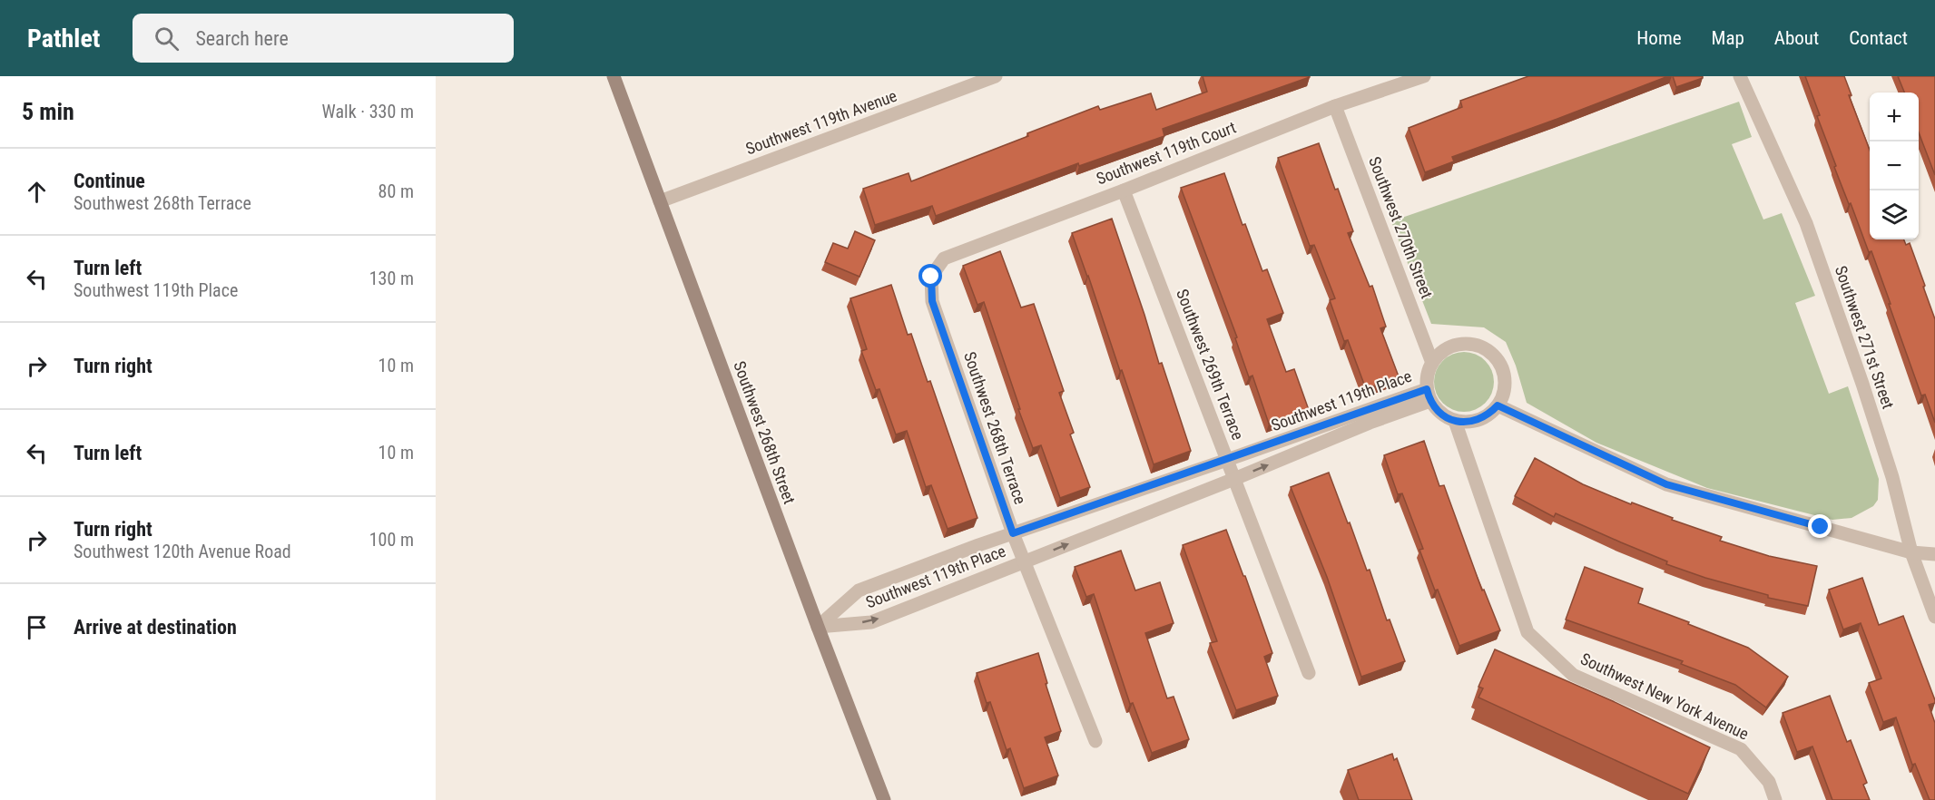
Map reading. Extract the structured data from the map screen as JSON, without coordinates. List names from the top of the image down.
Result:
{
  "streets": {
    "main road": ["Southwest 268th Street"],
    "street": [
      "Southwest 119th Avenue",
      "Southwest 119th Court",
      "Southwest 270th Street",
      "Southwest 271st Street",
      "Southwest 269th Terrace",
      "Southwest 119th Place",
      "Southwest 268th Terrace",
      "Southwest New York Avenue"
    ]
  },
  "crossings": [
    ["Southwest 119th Avenue", "Southwest 268th Street"],
    ["Southwest 119th Court", "Southwest 270th Street"],
    ["Southwest 119th Court", "Southwest 269th Terrace"],
    ["Southwest 119th Court", "Southwest 268th Terrace"],
    ["Southwest 270th Street", "Southwest 119th Place"],
    ["Southwest 270th Street", "Southwest New York Avenue"],
    ["Southwest 269th Terrace", "Southwest 119th Place"],
    ["Southwest 119th Place", "Southwest 268th Terrace"],
    ["Southwest 119th Place", "Southwest 268th Street"],
    ["Southwest 119th Place", "Southwest New York Avenue"]
  ],
  "page": {
    "header": "Pathlet",
    "search": "Search here",
    "nav": [
      "Home",
      "Map",
      "About",
      "Contact"
    ],
    "heading": ["5 min", "Walk · 330 m"],
    "map_buttons": ["+", "−"],
    "list": [
      ["Continue", "Southwest 268th Terrace", "80 m"],
      ["Turn left", "Southwest 119th Place", "130 m"],
      ["Turn right", "10 m"],
      ["Turn left", "10 m"],
      ["Turn right", "Southwest 120th Avenue Road", "100 m"],
      "Arrive at destination"
    ]
  }
}
